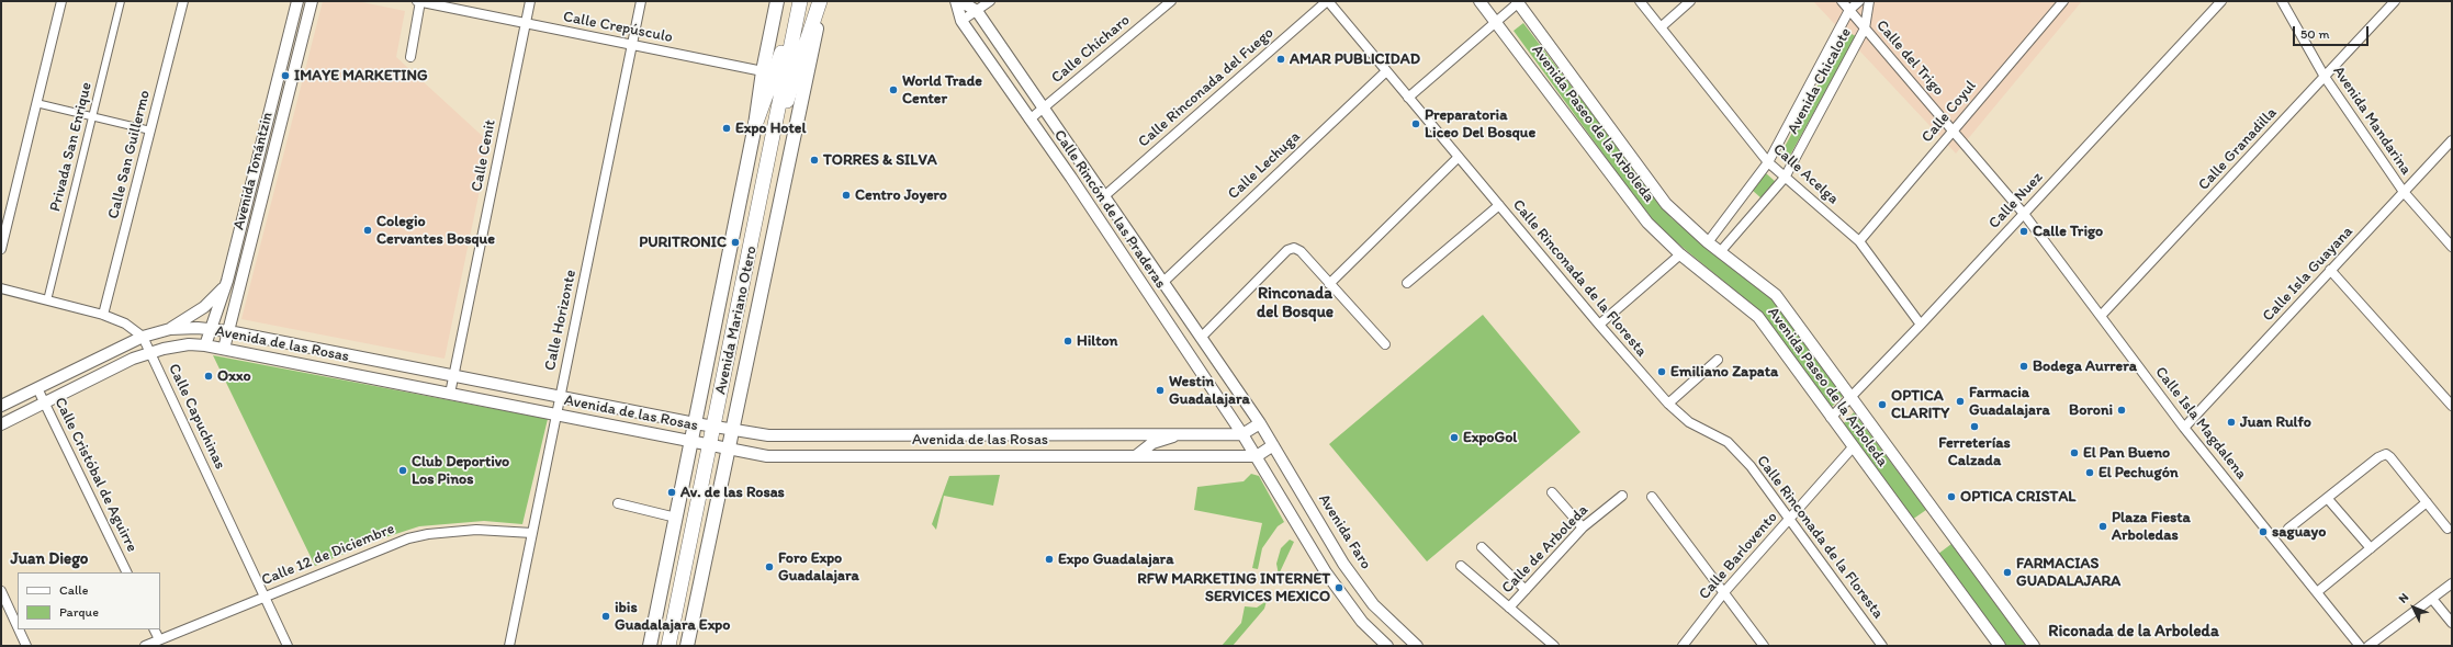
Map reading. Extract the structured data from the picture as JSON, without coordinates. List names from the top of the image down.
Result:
{
  "streets": {
    "main road": ["Avenida Mariano Otero"],
    "street": [
      "Calle Crepúsculo",
      "Calle Chícharo",
      "Calle del Trigo",
      "Avenida Chicalote",
      "Calle Rinconada del Fuego",
      "Calle Coyul",
      "Avenida Mandarina",
      "Avenida Paseo de la Arboleda",
      "Privada San Enrique",
      "Calle Granadilla",
      "Calle San Guillermo",
      "Calle Cenit",
      "Calle Lechuga",
      "Avenida Tonántzin",
      "Calle Acelga",
      "Calle Nuez",
      "Calle Rincón de las Praderas",
      "Calle Isla Guayana",
      "Calle Rinconada de la Floresta",
      "Calle Horizonte",
      "Avenida de las Rosas",
      "Calle Capuchinas",
      "Calle Isla Magdalena",
      "Calle Cristóbal de Aguirre",
      "Avenida Faro",
      "Calle de Arboleda",
      "Calle 12 de Diciembre",
      "Calle Barlovento"
    ]
  },
  "crossings": [
    ["Calle Crepúsculo", "Calle Cenit"],
    ["Calle Crepúsculo", "Calle Horizonte"],
    ["Calle Crepúsculo", "Avenida Mariano Otero"],
    ["Calle Chícharo", "Calle Rincón de las Praderas"],
    ["Calle del Trigo", "Avenida Chicalote"],
    ["Calle del Trigo", "Calle Coyul"],
    ["Calle del Trigo", "Calle Nuez"],
    ["Calle del Trigo", "Calle Isla Magdalena"],
    ["Avenida Chicalote", "Avenida Paseo de la Arboleda"],
    ["Avenida Chicalote", "Calle Acelga"],
    ["Calle Rinconada del Fuego", "Calle Rincón de las Praderas"],
    ["Calle Rinconada del Fuego", "Calle Rinconada de la Floresta"],
    ["Calle Coyul", "Calle Acelga"],
    ["Avenida Mandarina", "Calle Granadilla"],
    ["Avenida Mandarina", "Calle Isla Guayana"],
    ["Avenida Paseo de la Arboleda", "Calle Nuez"],
    ["Avenida Paseo de la Arboleda", "Calle Barlovento"],
    ["Privada San Enrique", "Calle Capuchinas"],
    ["Calle Granadilla", "Calle Isla Magdalena"],
    ["Calle San Guillermo", "Calle Capuchinas"],
    ["Calle Cenit", "Avenida de las Rosas"],
    ["Calle Lechuga", "Calle Rincón de las Praderas"],
    ["Calle Lechuga", "Calle Rinconada de la Floresta"],
    ["Avenida Tonántzin", "Avenida de las Rosas"],
    ["Calle Acelga", "Calle Nuez"],
    ["Calle Nuez", "Calle Isla Magdalena"],
    ["Calle Rincón de las Praderas", "Avenida de las Rosas"],
    ["Calle Rincón de las Praderas", "Avenida Faro"],
    ["Calle Isla Guayana", "Calle Isla Magdalena"],
    ["Calle Rinconada de la Floresta", "Calle Barlovento"],
    ["Calle Horizonte", "Avenida de las Rosas"],
    ["Calle Horizonte", "Calle 12 de Diciembre"],
    ["Avenida Mariano Otero", "Avenida de las Rosas"],
    ["Avenida de las Rosas", "Calle Capuchinas"],
    ["Avenida de las Rosas", "Calle Cristóbal de Aguirre"],
    ["Calle Capuchinas", "Calle 12 de Diciembre"]
  ],
  "districts": ["Rinconada del Bosque", "Juan Diego", "Riconada de la Arboleda"],
  "places": [
    "AMAR PUBLICIDAD",
    "IMAYE MARKETING",
    "World Trade Center",
    "Preparatoria Liceo Del Bosque",
    "Expo Hotel",
    "TORRES & SILVA",
    "Centro Joyero",
    "Colegio Cervantes Bosque",
    "Calle Trigo",
    "PURITRONIC",
    "Hilton",
    "Bodega Aurrera",
    "Emiliano Zapata",
    "Oxxo",
    "Westin Guadalajara",
    "Farmacia Guadalajara",
    "OPTICA CLARITY",
    "Boroni",
    "Juan Rulfo",
    "Ferreterías Calzada",
    "ExpoGol",
    "El Pan Bueno",
    "Club Deportivo Los Pinos",
    "El Pechugón",
    "Av. de las Rosas",
    "OPTICA CRISTAL",
    "Plaza Fiesta Arboledas",
    "saguayo",
    "Expo Guadalajara",
    "Foro Expo Guadalajara",
    "FARMACIAS GUADALAJARA",
    "RFW MARKETING INTERNET SERVICES MEXICO",
    "ibis Guadalajara Expo"
  ],
  "legend": ["Calle", "Parque"],
  "scale_bar": "50 m",
  "north": "top left"
}
